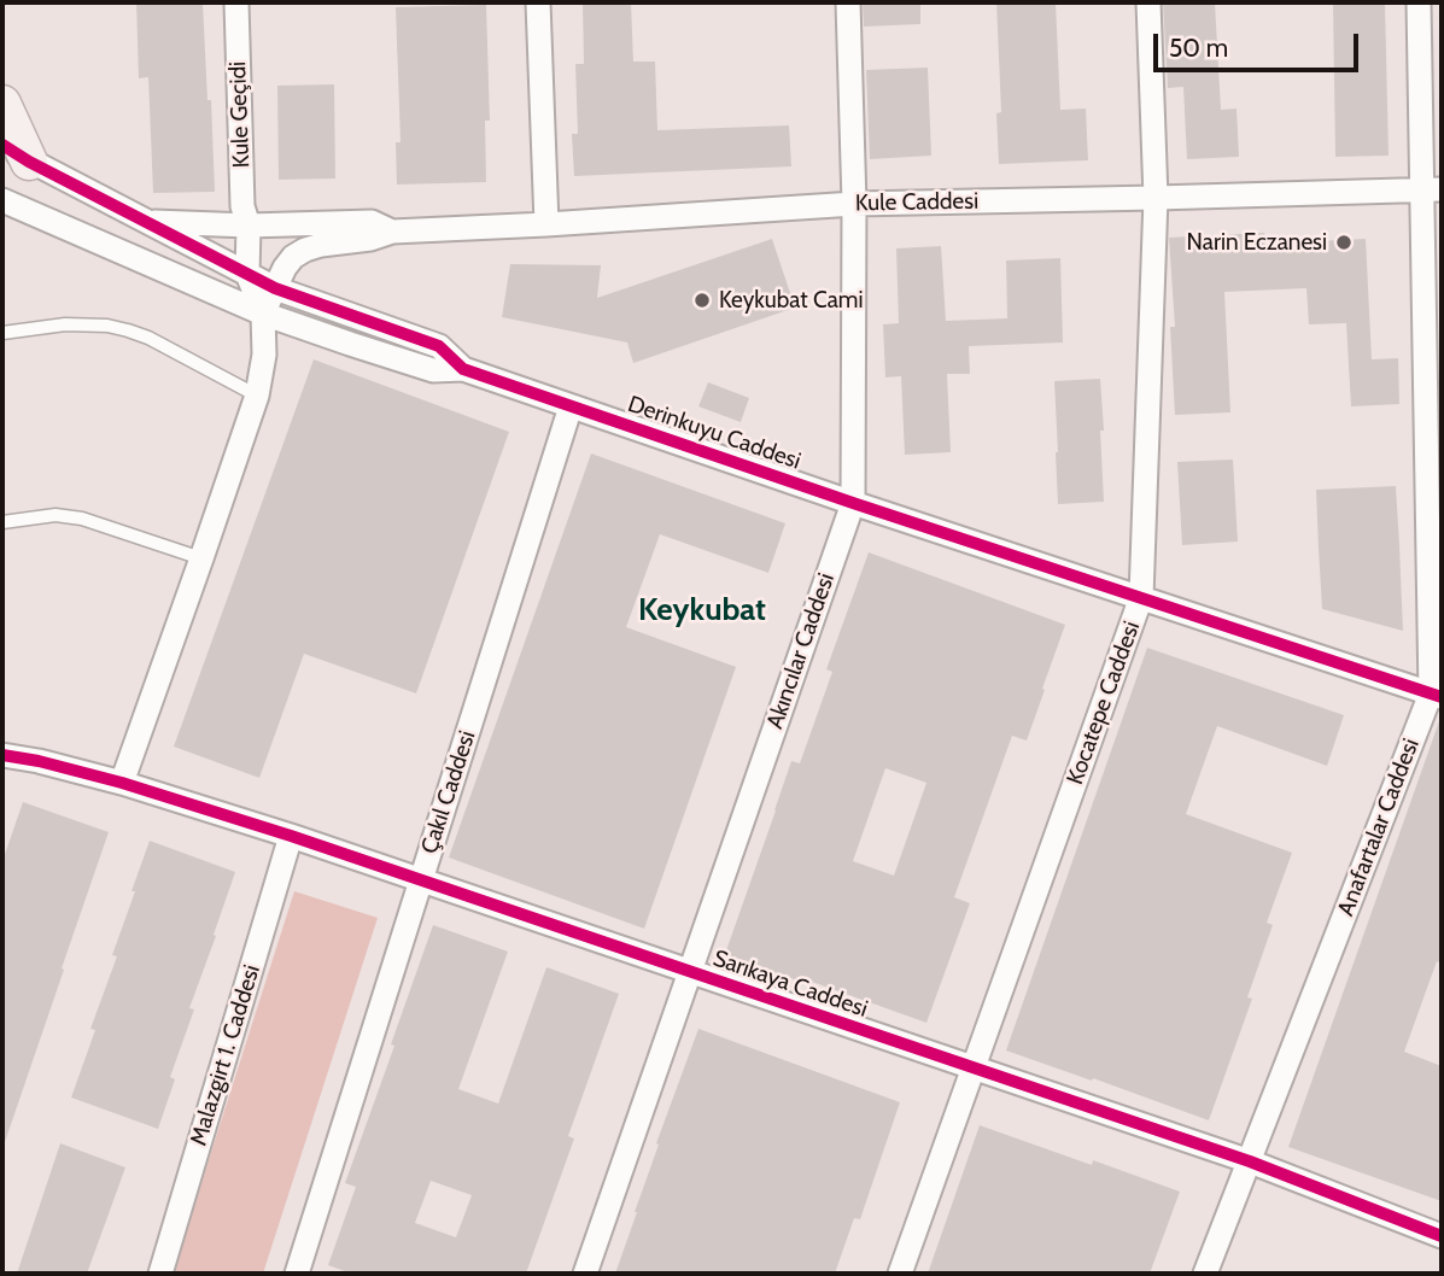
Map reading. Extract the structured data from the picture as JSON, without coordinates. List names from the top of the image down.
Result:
{
  "streets": {
    "street": [
      "Kule Geçidi",
      "Kule Caddesi",
      "Derinkuyu Caddesi",
      "Akıncılar Caddesi",
      "Kocatepe Caddesi",
      "Çakıl Caddesi",
      "Anafartalar Caddesi",
      "Sarıkaya Caddesi",
      "Malazgirt 1. Caddesi"
    ]
  },
  "crossings": [
    ["Kule Geçidi", "Kule Caddesi"],
    ["Kule Geçidi", "Derinkuyu Caddesi"],
    ["Kule Caddesi", "Derinkuyu Caddesi"],
    ["Kule Caddesi", "Akıncılar Caddesi"],
    ["Kule Caddesi", "Kocatepe Caddesi"],
    ["Kule Caddesi", "Anafartalar Caddesi"],
    ["Derinkuyu Caddesi", "Akıncılar Caddesi"],
    ["Derinkuyu Caddesi", "Kocatepe Caddesi"],
    ["Derinkuyu Caddesi", "Çakıl Caddesi"],
    ["Derinkuyu Caddesi", "Anafartalar Caddesi"],
    ["Akıncılar Caddesi", "Sarıkaya Caddesi"],
    ["Kocatepe Caddesi", "Sarıkaya Caddesi"],
    ["Çakıl Caddesi", "Sarıkaya Caddesi"],
    ["Anafartalar Caddesi", "Sarıkaya Caddesi"],
    ["Sarıkaya Caddesi", "Malazgirt 1. Caddesi"]
  ],
  "districts": ["Keykubat"],
  "places": ["Narin Eczanesi", "Keykubat Cami"],
  "scale_bar": "50 m"
}
